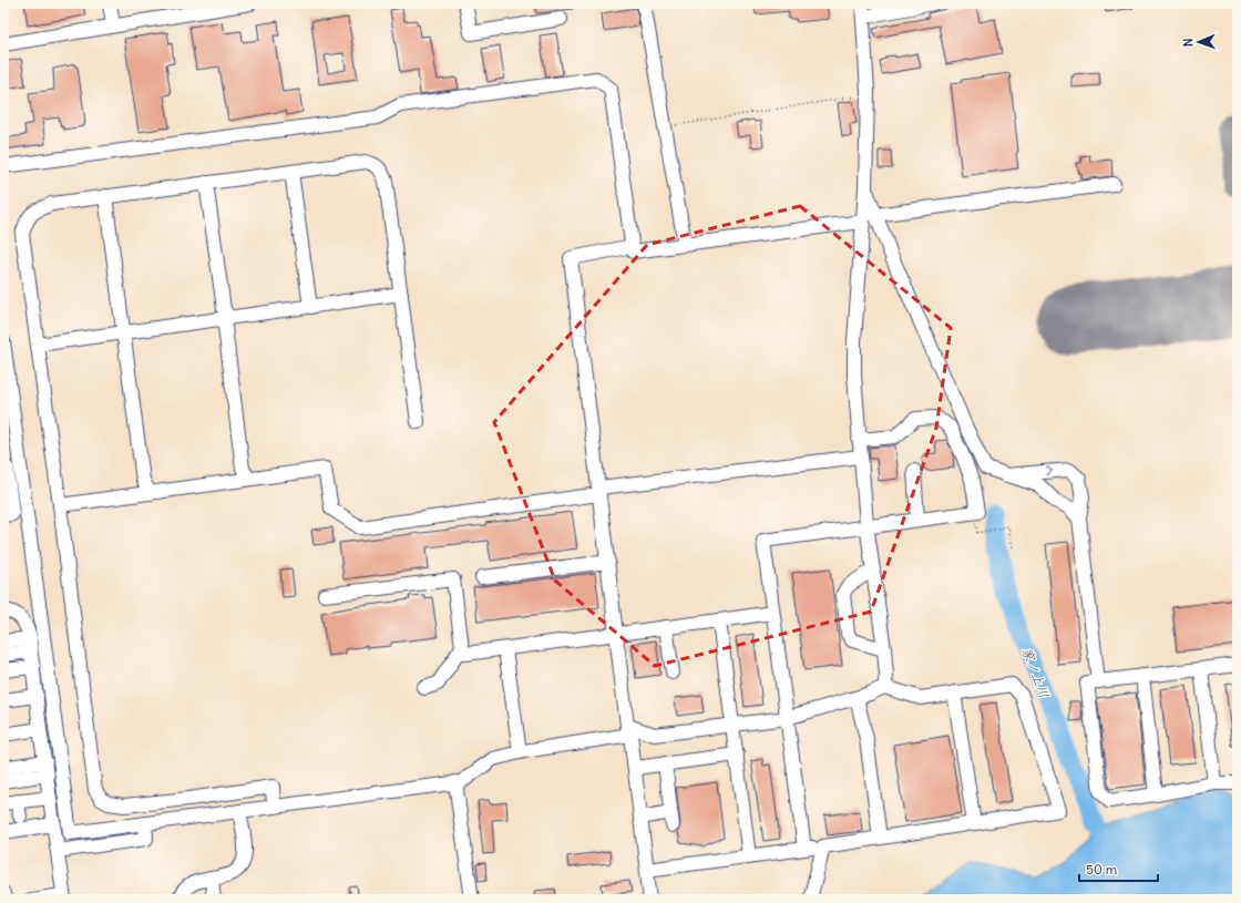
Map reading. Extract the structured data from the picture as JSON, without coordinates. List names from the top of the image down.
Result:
{
  "water": ["家ノ上川"],
  "scale_bar": "50 m",
  "north": "left"
}
